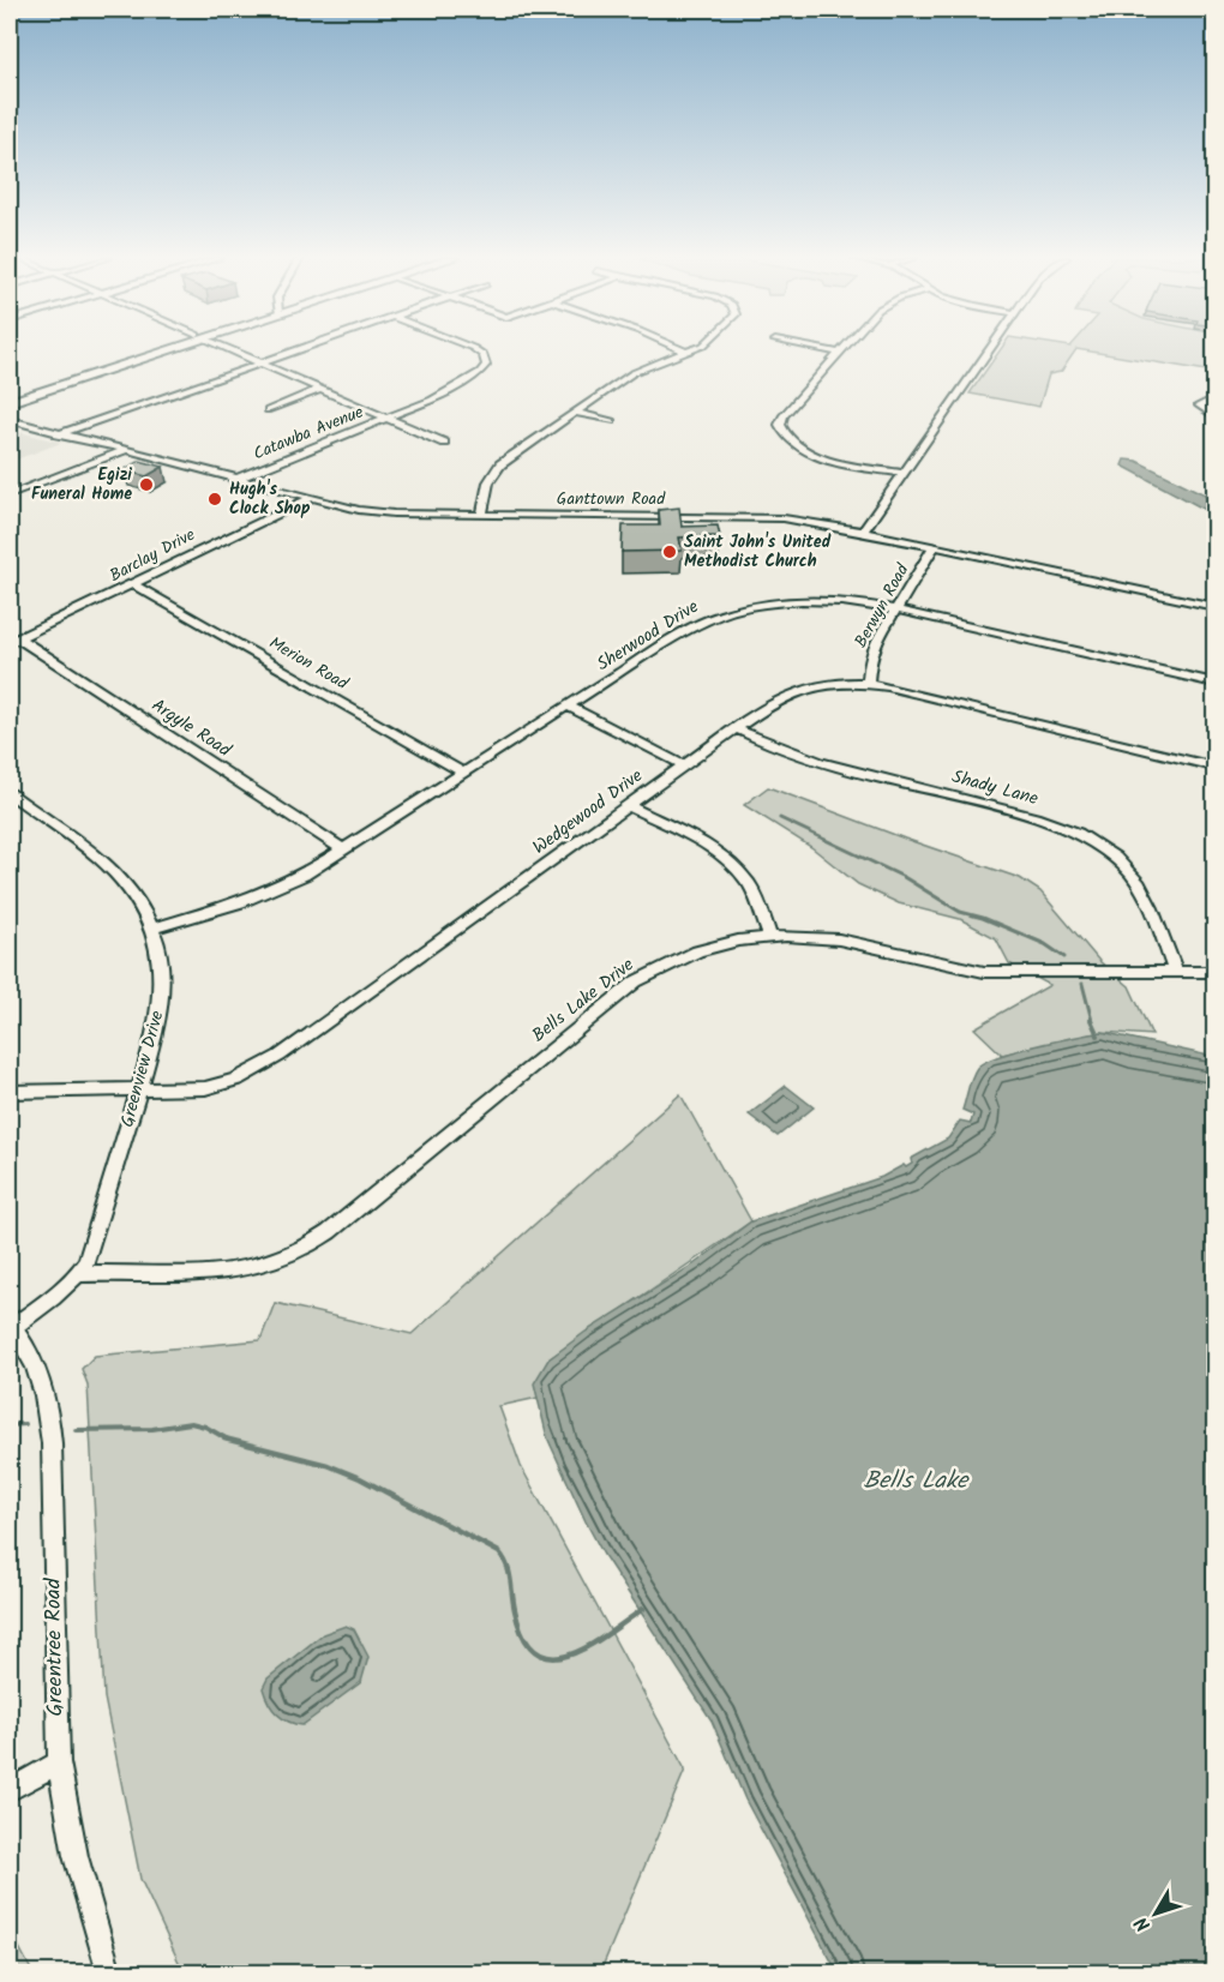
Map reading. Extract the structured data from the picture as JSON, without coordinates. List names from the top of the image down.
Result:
{
  "streets": {
    "street": [
      "Catawba Avenue",
      "Ganttown Road",
      "Barclay Drive",
      "Berwyn Road",
      "Sherwood Drive",
      "Merion Road",
      "Argyle Road",
      "Shady Lane",
      "Wedgewood Drive",
      "Bells Lake Drive",
      "Greenview Drive",
      "Greentree Road"
    ]
  },
  "crossings": [
    ["Catawba Avenue", "Ganttown Road"],
    ["Ganttown Road", "Barclay Drive"],
    ["Ganttown Road", "Berwyn Road"],
    ["Barclay Drive", "Merion Road"],
    ["Barclay Drive", "Argyle Road"],
    ["Berwyn Road", "Sherwood Drive"],
    ["Berwyn Road", "Wedgewood Drive"],
    ["Sherwood Drive", "Merion Road"],
    ["Sherwood Drive", "Argyle Road"],
    ["Sherwood Drive", "Greenview Drive"],
    ["Shady Lane", "Wedgewood Drive"],
    ["Shady Lane", "Bells Lake Drive"],
    ["Wedgewood Drive", "Greenview Drive"],
    ["Bells Lake Drive", "Greenview Drive"],
    ["Greenview Drive", "Greentree Road"]
  ],
  "water": ["Bells Lake"],
  "places": ["Egizi Funeral Home", "Hugh's Clock Shop", "Saint John's United Methodist Church"],
  "north": "bottom left"
}
